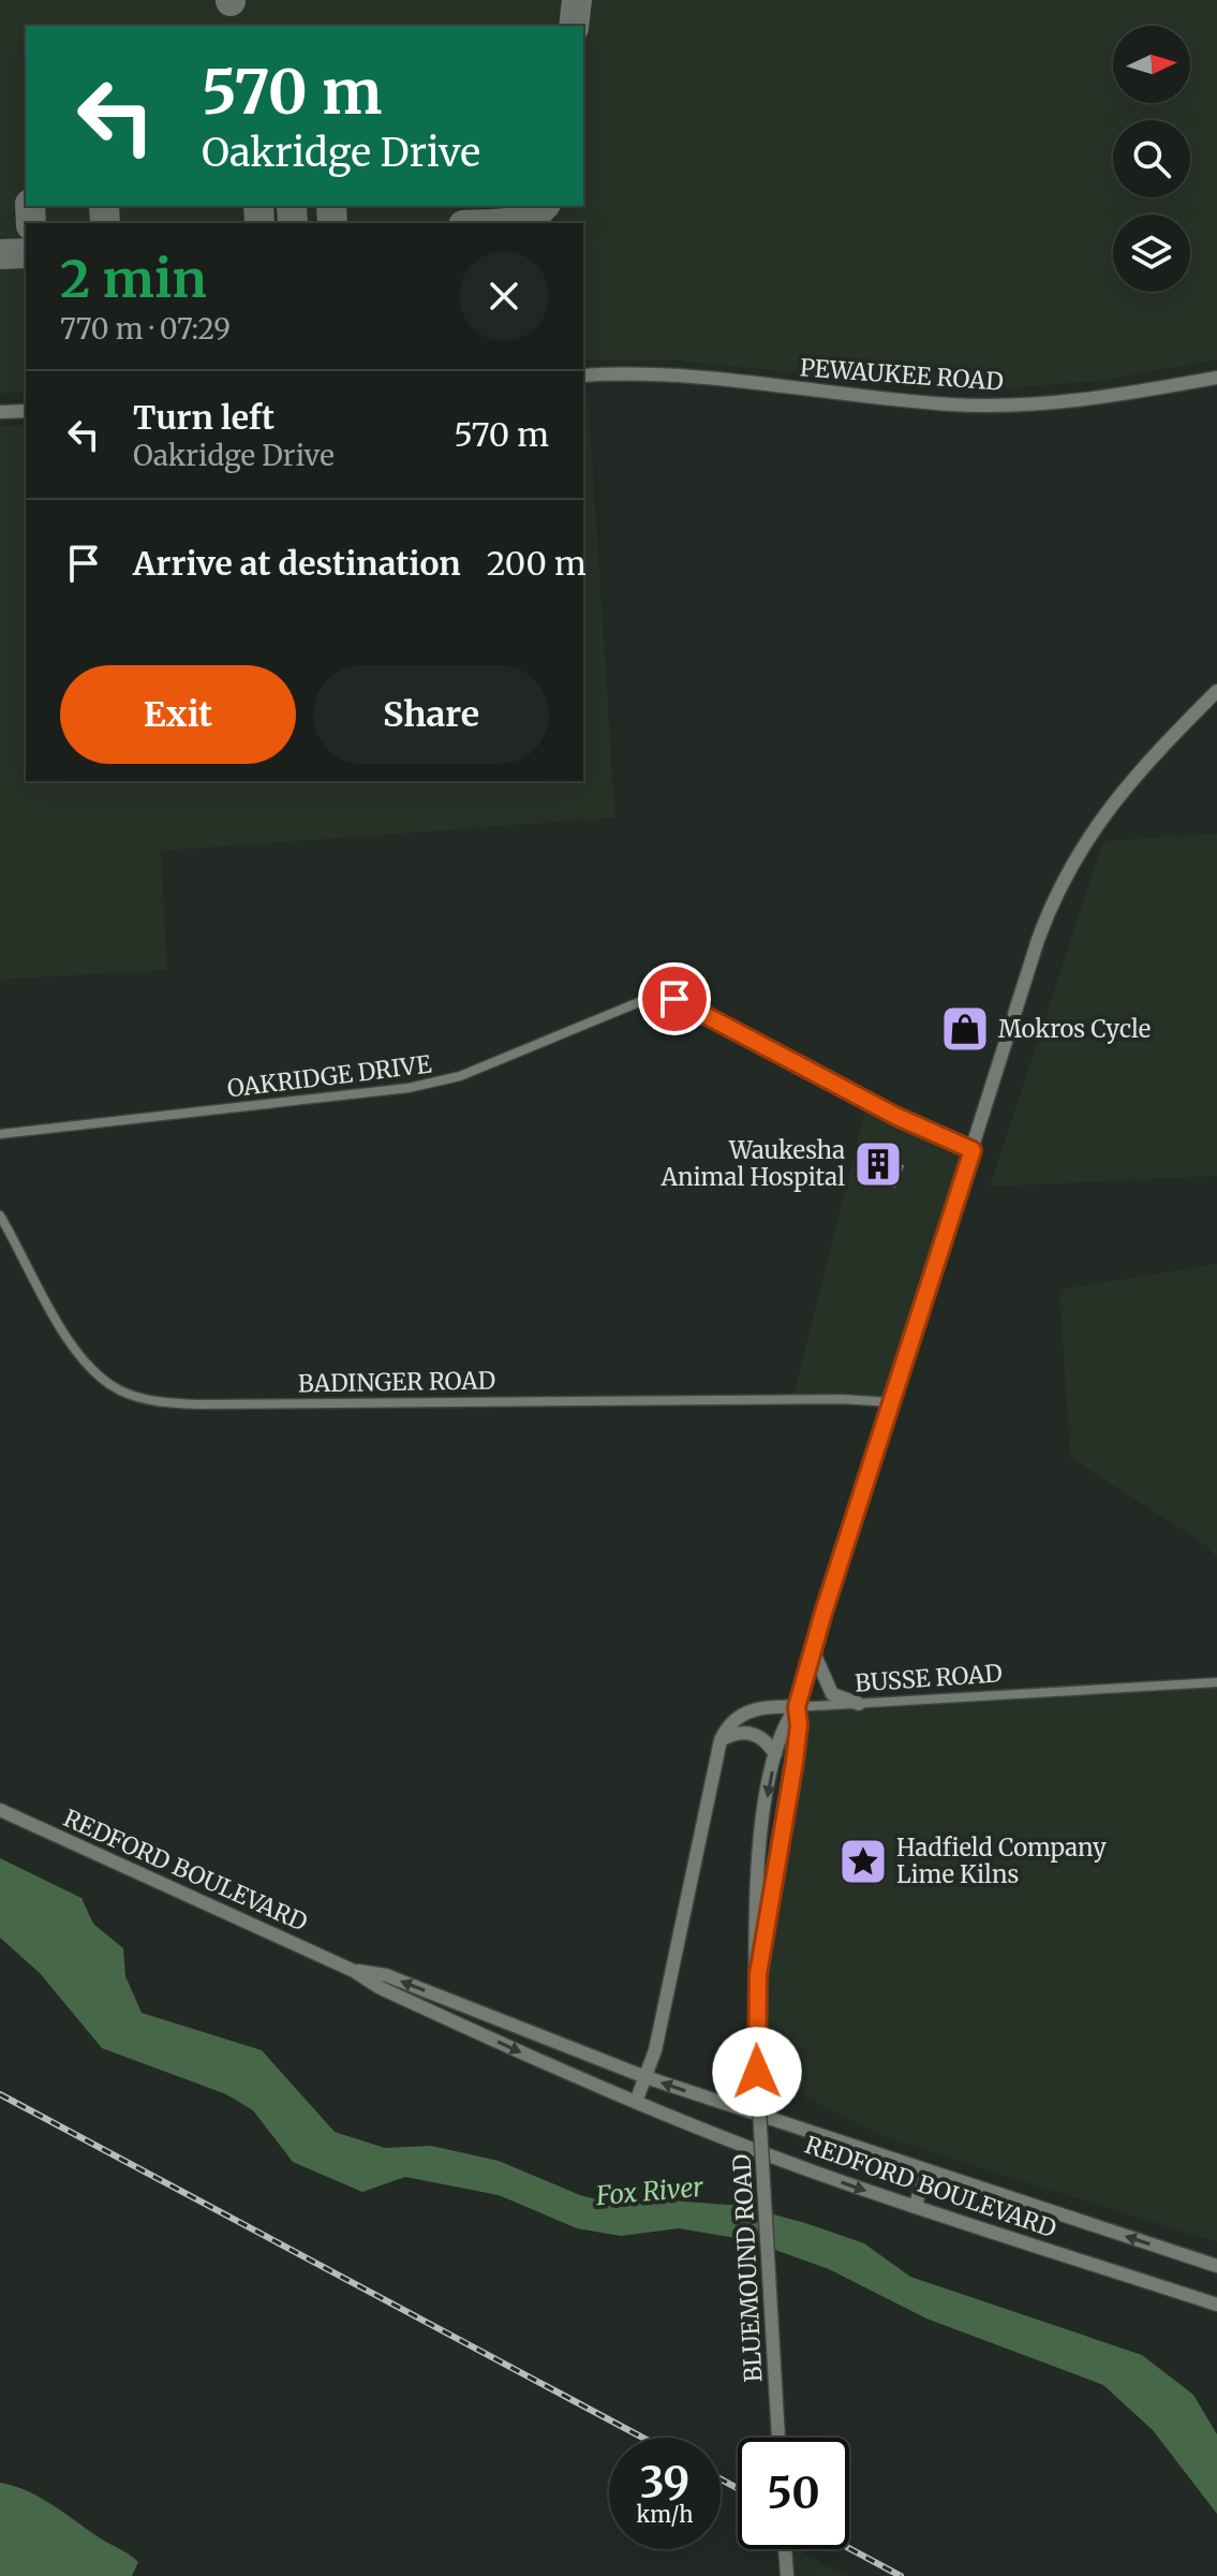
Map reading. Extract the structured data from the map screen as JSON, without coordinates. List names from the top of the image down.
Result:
{
  "streets": {
    "main road": [
      "PEWAUKEE ROAD",
      "BUSSE ROAD",
      "REDFORD BOULEVARD",
      "BLUEMOUND ROAD"
    ],
    "street": ["OAKRIDGE DRIVE", "BADINGER ROAD"]
  },
  "crossings": [
    ["OAKRIDGE DRIVE", "BLUEMOUND ROAD"],
    ["BADINGER ROAD", "BLUEMOUND ROAD"],
    ["BUSSE ROAD", "BLUEMOUND ROAD"]
  ],
  "water": ["Fox River"],
  "places": {
    "shop": ["Mokros Cycle"],
    "building": ["Waukesha Animal Hospital"],
    "place": ["Hadfield Company Lime Kilns"]
  },
  "north": "right",
  "page": {
    "turn": ["570 m", "Oakridge Drive"],
    "heading": ["2 min", "770 m · 07:29"],
    "list": [
      {
        "name": "Turn left",
        "note": "Oakridge Drive",
        "value": "570 m"
      },
      {
        "name": "Arrive at destination",
        "value": "200 m"
      }
    ],
    "buttons": ["Exit", "Share"],
    "speed": "39 km/h",
    "limit": "50"
  }
}
